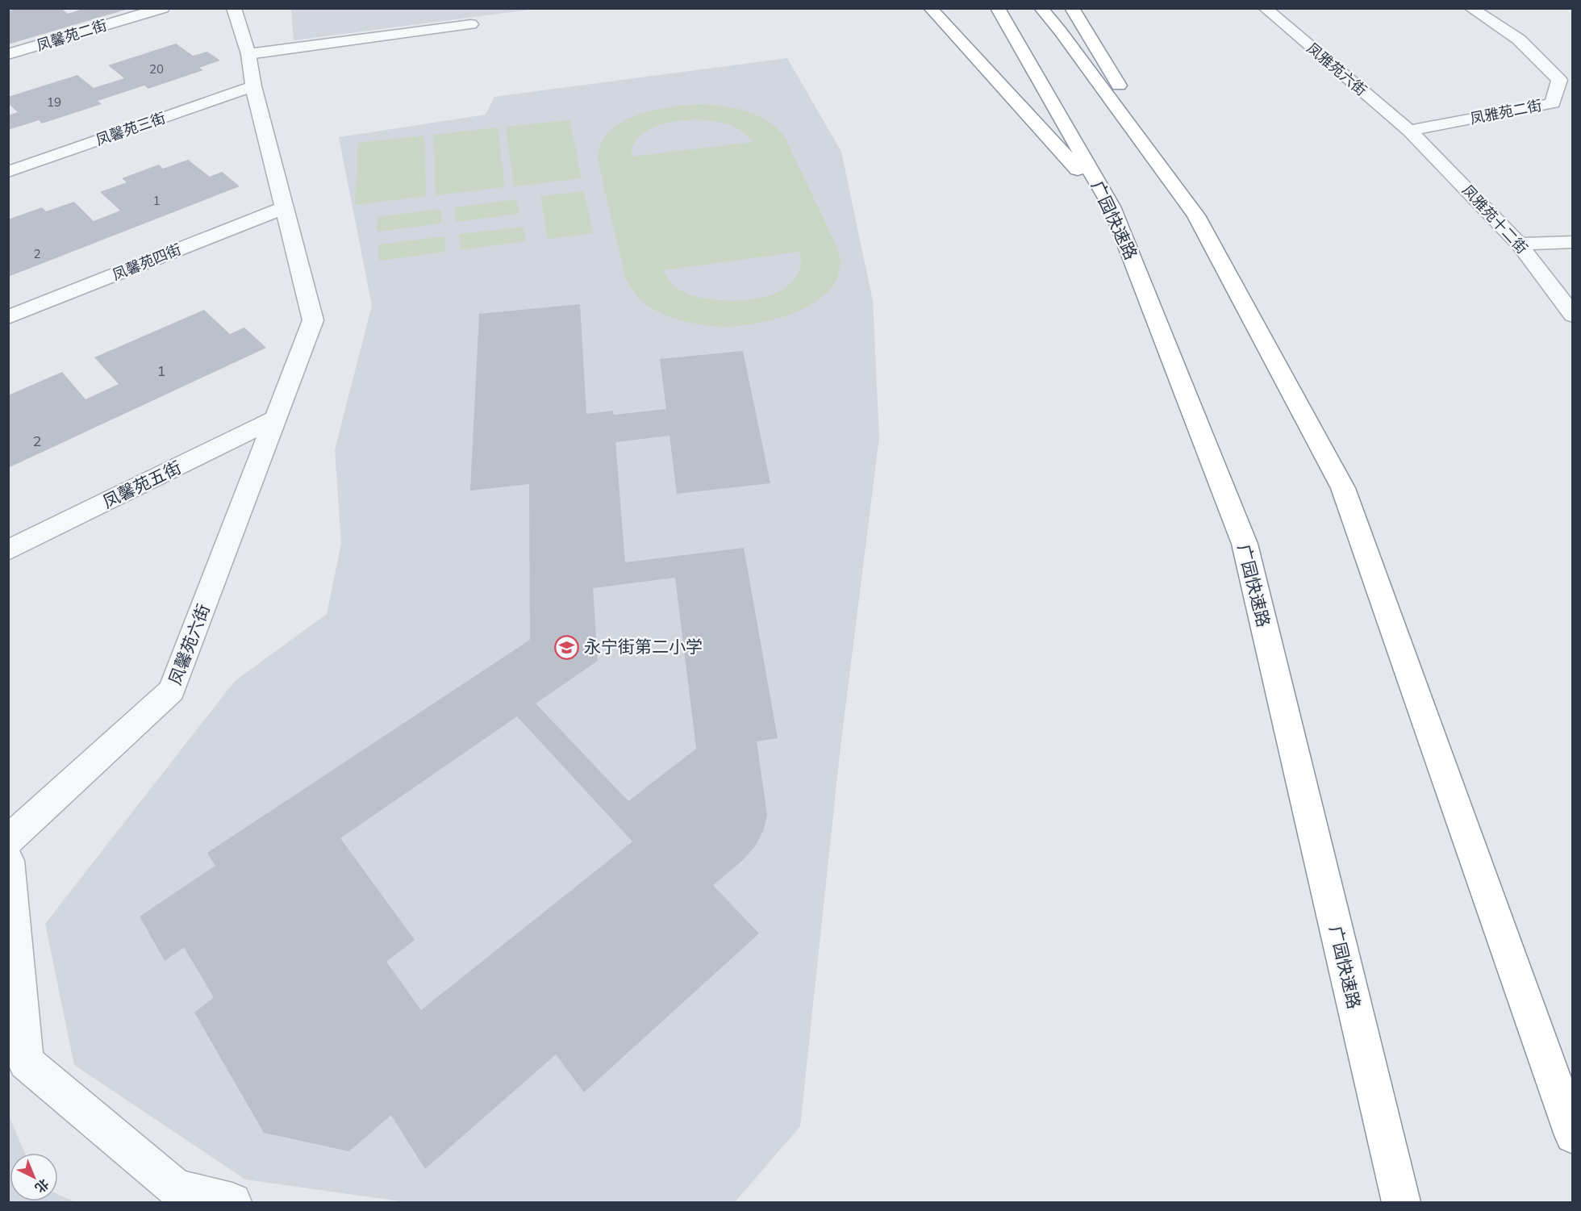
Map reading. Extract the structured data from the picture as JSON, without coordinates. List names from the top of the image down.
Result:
{
  "streets": {
    "highway": ["广园快速路"],
    "street": [
      "凤馨苑二街",
      "凤雅苑六街",
      "凤雅苑二街",
      "凤馨苑三街",
      "凤雅苑十二街",
      "凤馨苑四街",
      "凤馨苑五街",
      "凤馨苑六街"
    ]
  },
  "crossings": [
    ["凤雅苑六街", "凤雅苑二街"],
    ["凤雅苑六街", "凤雅苑十二街"],
    ["凤雅苑二街", "凤雅苑十二街"],
    ["凤馨苑三街", "凤馨苑六街"],
    ["凤馨苑四街", "凤馨苑六街"],
    ["凤馨苑五街", "凤馨苑六街"]
  ],
  "places": {
    "school or university": ["永宁街第二小学"]
  },
  "house_numbers": [
    "20",
    "19",
    "1",
    "2",
    "1",
    "2"
  ],
  "north": "bottom right"
}
